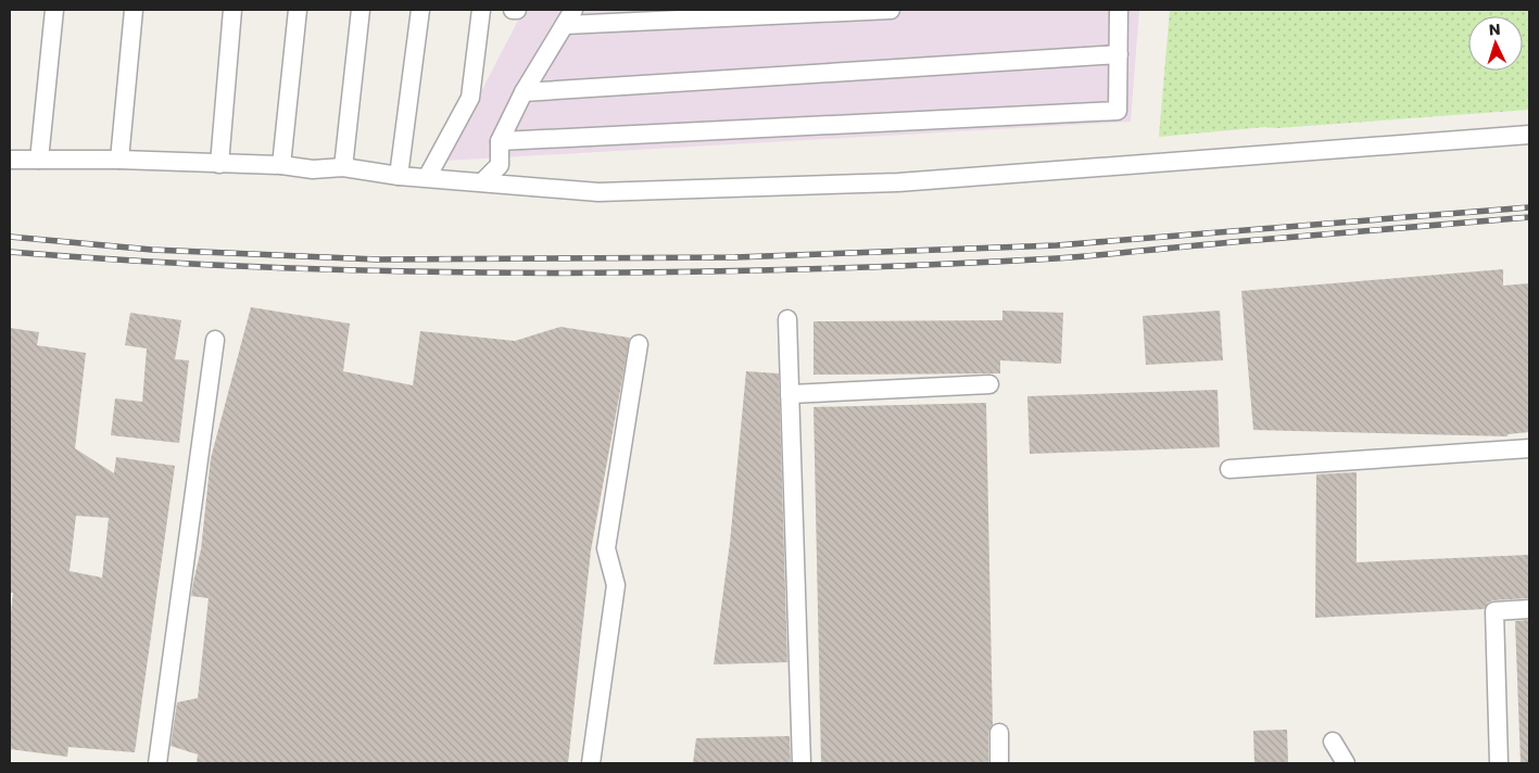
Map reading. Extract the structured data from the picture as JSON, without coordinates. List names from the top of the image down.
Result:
{
  "north": "top"
}
